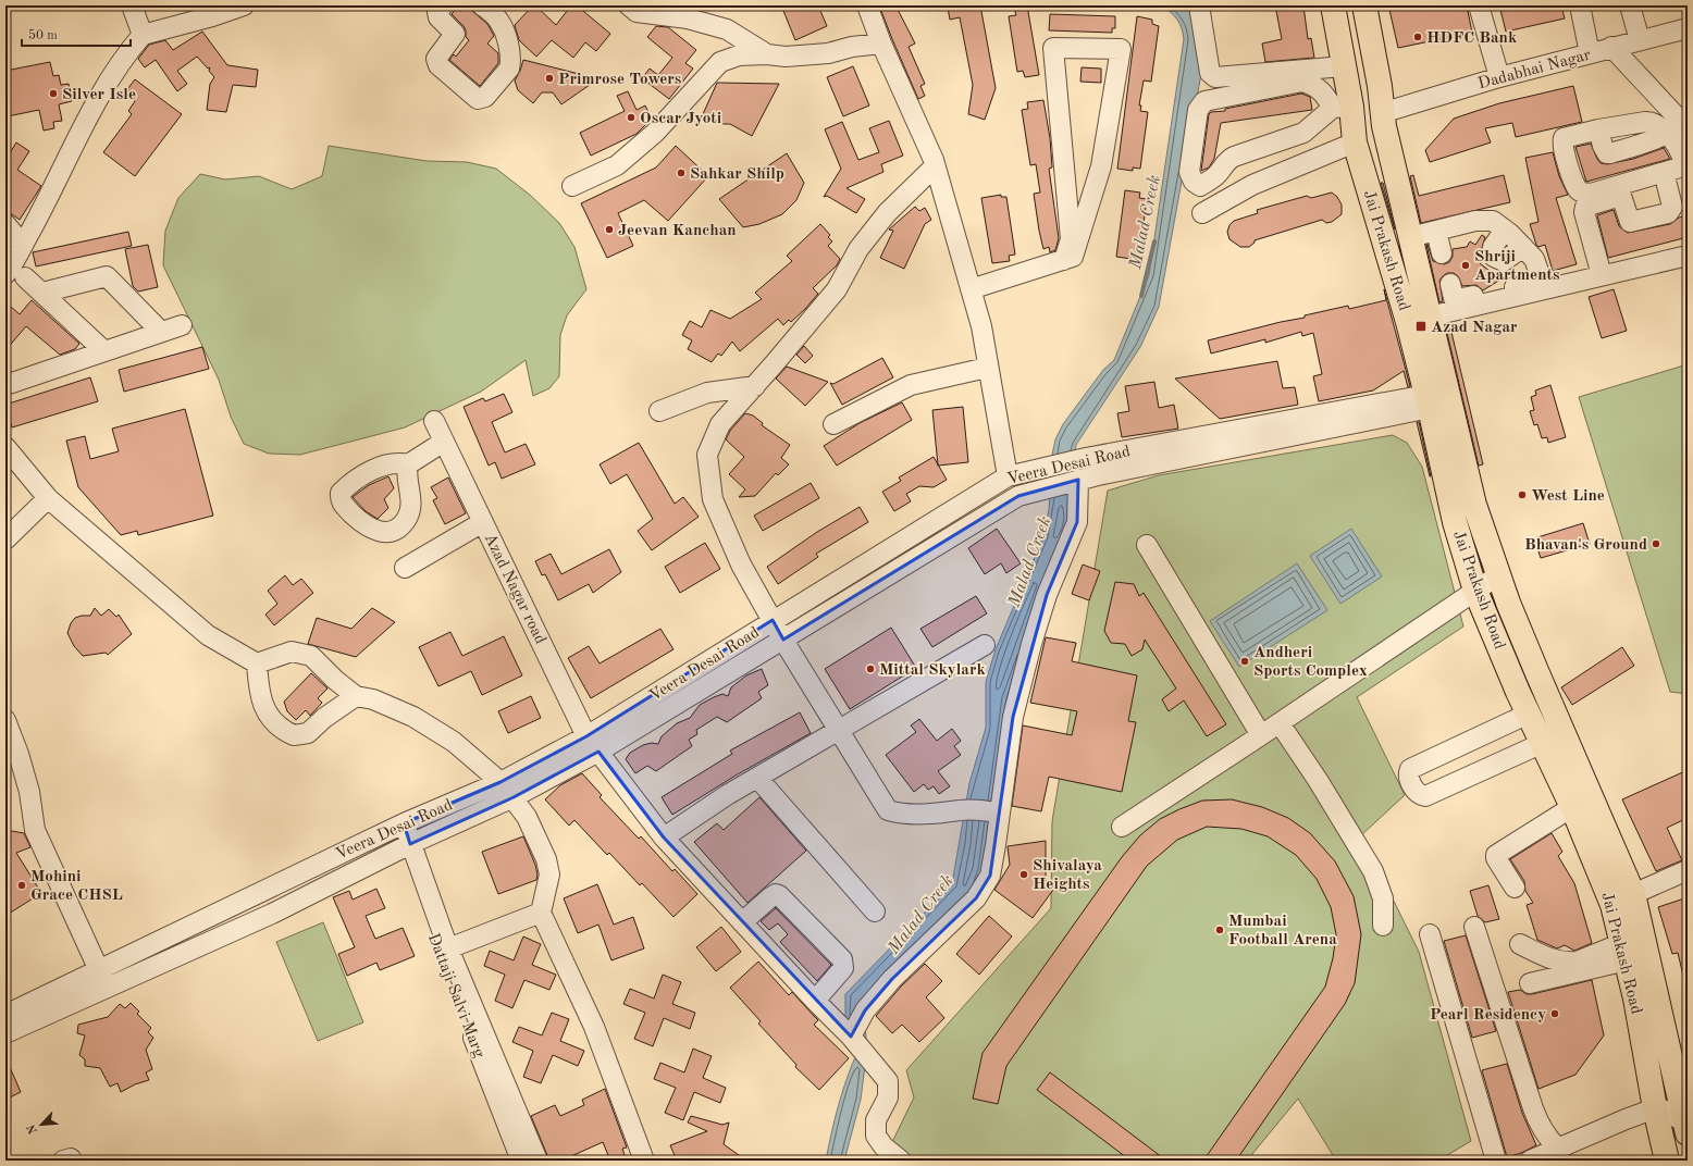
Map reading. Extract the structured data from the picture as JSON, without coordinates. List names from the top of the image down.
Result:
{
  "streets": {
    "main road": ["Jai Prakash Road"],
    "street": [
      "Dadabhai Nagar",
      "Veera Desai Road",
      "Azad Nagar road",
      "Dattaji Salvi Marg"
    ]
  },
  "crossings": [
    ["Dadabhai Nagar", "Jai Prakash Road"],
    ["Jai Prakash Road", "Veera Desai Road"],
    ["Veera Desai Road", "Azad Nagar road"],
    ["Veera Desai Road", "Dattaji Salvi Marg"]
  ],
  "water": ["Malad Creek"],
  "places": {
    "other": [
      "HDFC Bank",
      "Primrose Towers",
      "Silver Isle",
      "Oscar Jyoti",
      "Sahkar Shilp",
      "Jeevan Kanchan",
      "Shriji Apartments",
      "West Line",
      "Bhavan's Ground",
      "Andheri Sports Complex",
      "Mittal Skylark",
      "Shivalaya Heights",
      "Mohini Grace CHSL",
      "Mumbai Football Arena",
      "Pearl Residency"
    ],
    "transit": ["Azad Nagar"]
  },
  "scale_bar": "50 m",
  "north": "bottom left"
}
